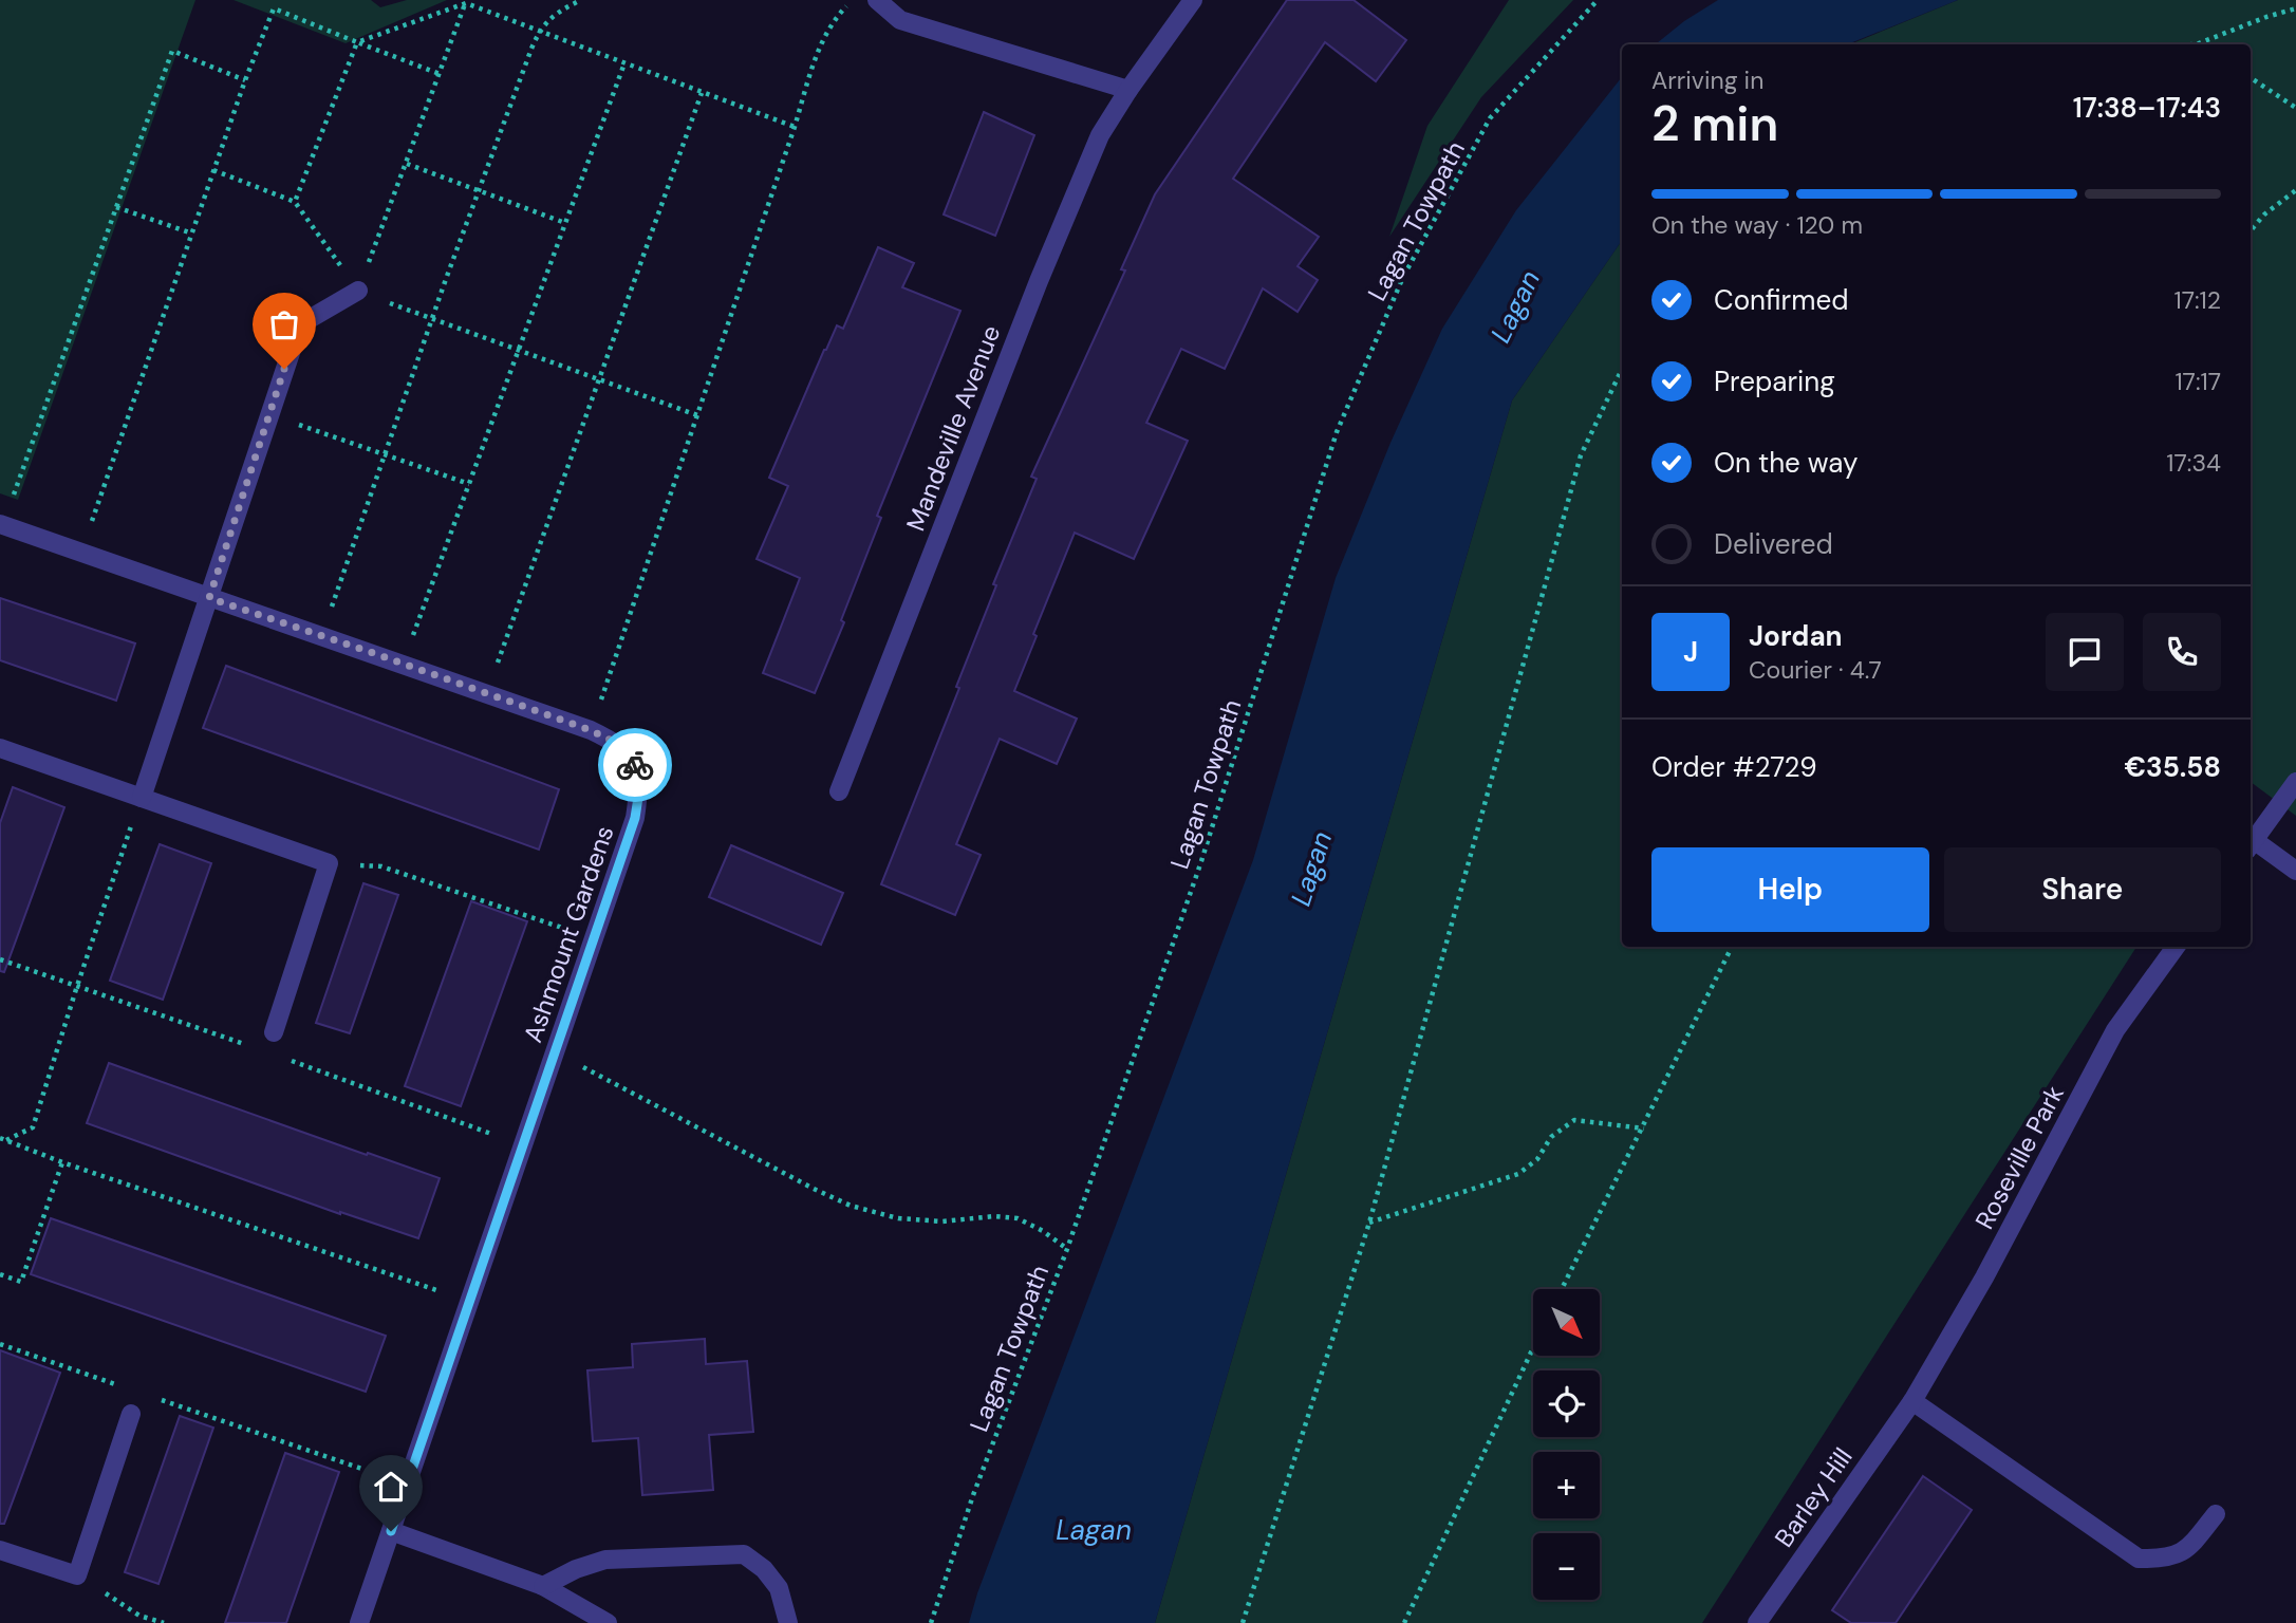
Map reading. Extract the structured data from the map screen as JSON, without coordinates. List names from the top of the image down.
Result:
{
  "streets": {
    "street": [
      "Mandeville Avenue",
      "Ashmount Gardens",
      "Roseville Park",
      "Barley Hill"
    ],
    "path": ["Lagan Towpath"]
  },
  "crossings": [
    ["Roseville Park", "Barley Hill"]
  ],
  "water": ["Lagan"],
  "north": "bottom right",
  "page": {
    "heading": ["2 min", "Arriving in", "17:38–17:43"],
    "panel": [
      "Jordan",
      "Courier · 4.7",
      "Order #2729",
      "€35.58"
    ],
    "bar": "On the way · 120 m",
    "list": [
      ["Confirmed", "17:12"],
      ["Preparing", "17:17"],
      ["On the way", "17:34"],
      "Delivered"
    ],
    "round": "J",
    "buttons": ["Help", "Share"],
    "map_buttons": ["+", "−"]
  }
}
